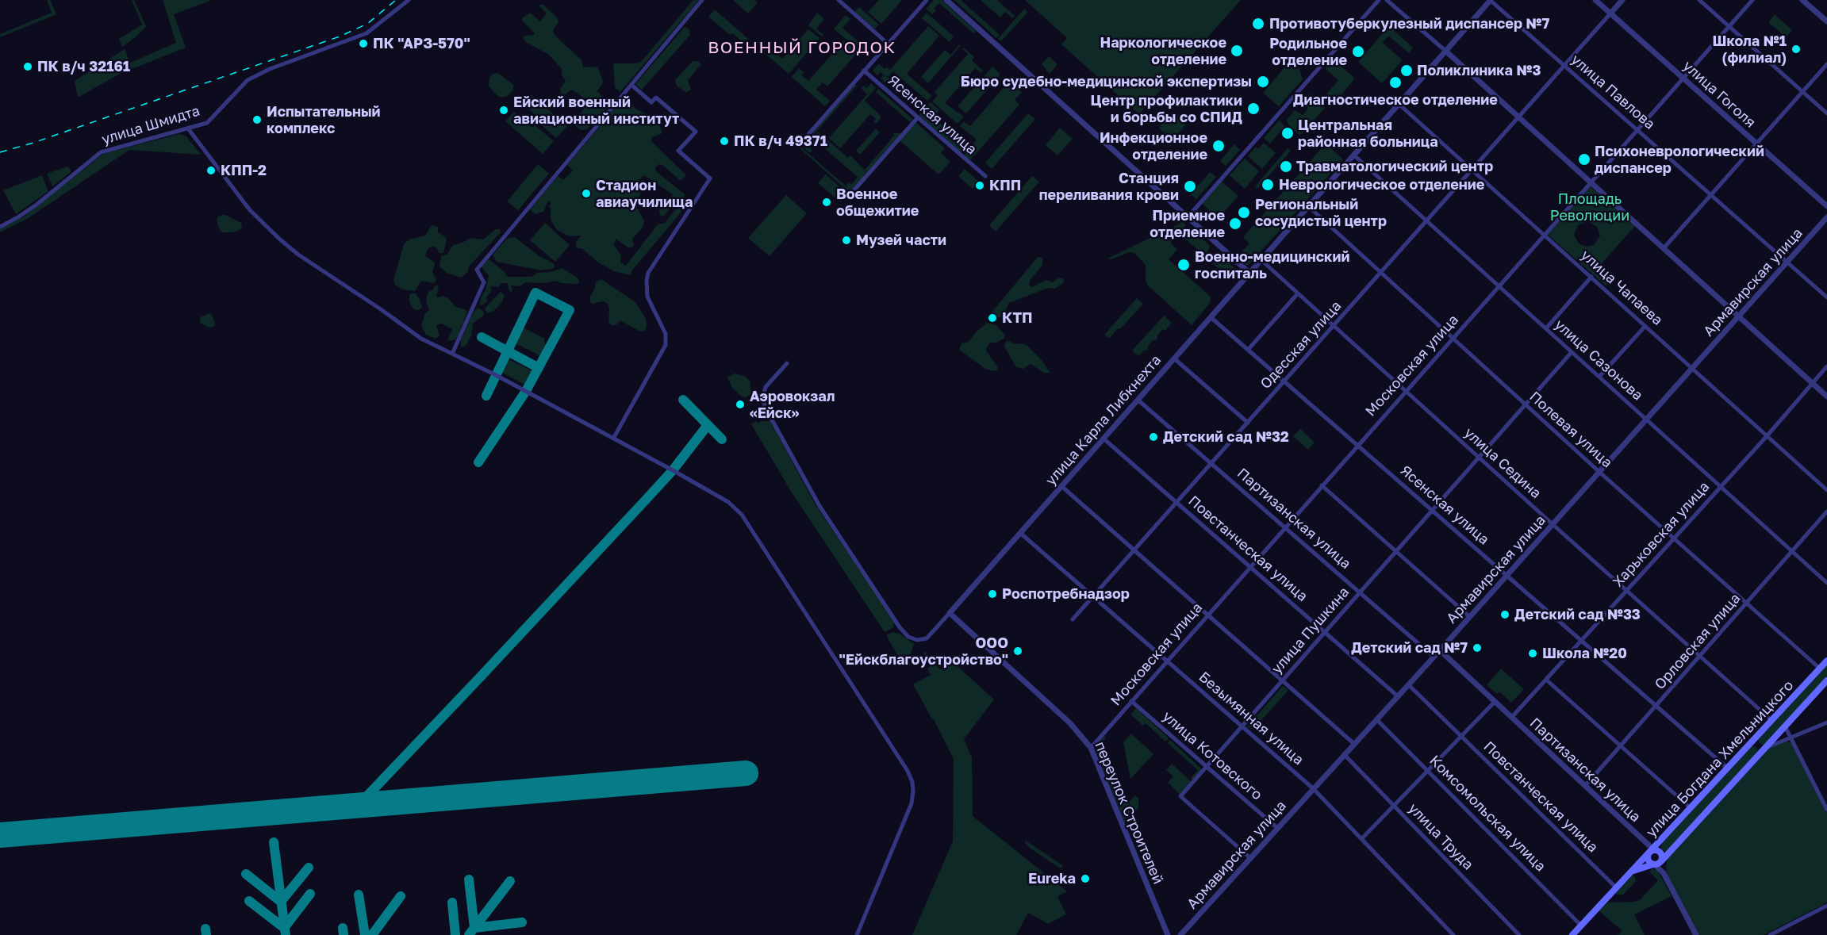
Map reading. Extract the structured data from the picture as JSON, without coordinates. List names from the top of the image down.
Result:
{
  "streets": {
    "main road": ["улица Богдана Хмельницкого"],
    "street": [
      "улица Павлова",
      "улица Гоголя",
      "Ясенская улица",
      "улица Шмидта",
      "Армавирская улица",
      "улица Чапаева",
      "Одесская улица",
      "улица Сазонова",
      "Московская улица",
      "улица Карла Либкнехта",
      "Полевая улица",
      "улица Седина",
      "Партизанская улица",
      "Харьковская улица",
      "Повстанческая улица",
      "улица Пушкина",
      "Орловская улица",
      "Безымянная улица",
      "улица Котовского",
      "переулок Строителей",
      "Комсомольская улица",
      "улица Труда"
    ]
  },
  "crossings": [
    ["улица Павлова", "Армавирская улица"],
    ["улица Павлова", "Одесская улица"],
    ["улица Павлова", "Московская улица"],
    ["улица Павлова", "улица Карла Либкнехта"],
    ["улица Гоголя", "Одесская улица"],
    ["улица Гоголя", "Московская улица"],
    ["Ясенская улица", "Армавирская улица"],
    ["Ясенская улица", "Одесская улица"],
    ["Ясенская улица", "Московская улица"],
    ["Ясенская улица", "улица Карла Либкнехта"],
    ["Ясенская улица", "Харьковская улица"],
    ["Ясенская улица", "улица Пушкина"],
    ["Ясенская улица", "Орловская улица"],
    ["Ясенская улица", "улица Богдана Хмельницкого"],
    ["Армавирская улица", "улица Чапаева"],
    ["Армавирская улица", "улица Сазонова"],
    ["Армавирская улица", "Полевая улица"],
    ["Армавирская улица", "улица Седина"],
    ["Армавирская улица", "Партизанская улица"],
    ["Армавирская улица", "Повстанческая улица"],
    ["Армавирская улица", "улица Пушкина"],
    ["Армавирская улица", "Безымянная улица"],
    ["Армавирская улица", "улица Котовского"],
    ["Армавирская улица", "Комсомольская улица"],
    ["Армавирская улица", "улица Труда"],
    ["улица Чапаева", "Одесская улица"],
    ["улица Чапаева", "Московская улица"],
    ["улица Чапаева", "улица Карла Либкнехта"],
    ["улица Чапаева", "Харьковская улица"],
    ["Одесская улица", "улица Сазонова"],
    ["Одесская улица", "Полевая улица"],
    ["Одесская улица", "улица Седина"],
    ["Одесская улица", "Партизанская улица"],
    ["Одесская улица", "Повстанческая улица"],
    ["Одесская улица", "Безымянная улица"],
    ["улица Сазонова", "Московская улица"],
    ["улица Сазонова", "улица Карла Либкнехта"],
    ["улица Сазонова", "Харьковская улица"],
    ["улица Сазонова", "улица Пушкина"],
    ["улица Сазонова", "Орловская улица"],
    ["Московская улица", "Полевая улица"],
    ["Московская улица", "улица Седина"],
    ["Московская улица", "Партизанская улица"],
    ["Московская улица", "Повстанческая улица"],
    ["Московская улица", "Безымянная улица"],
    ["Московская улица", "улица Котовского"],
    ["Московская улица", "переулок Строителей"],
    ["улица Карла Либкнехта", "Полевая улица"],
    ["улица Карла Либкнехта", "улица Седина"],
    ["улица Карла Либкнехта", "Партизанская улица"],
    ["улица Карла Либкнехта", "Повстанческая улица"],
    ["улица Карла Либкнехта", "Безымянная улица"],
    ["улица Карла Либкнехта", "переулок Строителей"],
    ["Полевая улица", "Харьковская улица"],
    ["Полевая улица", "улица Пушкина"],
    ["Полевая улица", "Орловская улица"],
    ["Полевая улица", "улица Богдана Хмельницкого"],
    ["улица Седина", "Харьковская улица"],
    ["улица Седина", "улица Пушкина"],
    ["улица Седина", "Орловская улица"],
    ["улица Седина", "улица Богдана Хмельницкого"],
    ["Партизанская улица", "Харьковская улица"],
    ["Партизанская улица", "улица Пушкина"],
    ["Партизанская улица", "Орловская улица"],
    ["Партизанская улица", "улица Богдана Хмельницкого"],
    ["Повстанческая улица", "улица Пушкина"],
    ["Повстанческая улица", "улица Богдана Хмельницкого"],
    ["улица Пушкина", "Безымянная улица"],
    ["улица Пушкина", "улица Котовского"],
    ["улица Богдана Хмельницкого", "Комсомольская улица"]
  ],
  "districts": ["ВОЕННЫЙ ГОРОДОК"],
  "parks": ["Площадь Революции"],
  "places": [
    "Противотуберкулезный диспансер №7",
    "ПК \"АРЗ-570\"",
    "Школа №1 (филиал)",
    "Наркологическое отделение",
    "Родильное отделение",
    "ПК в/ч 32161",
    "Поликлиника №3",
    "Бюро судебно-медицинской экспертизы",
    "Диагностическое отделение",
    "Центр профилактики и борьбы со СПИД",
    "Ейский военный авиационный институт",
    "Испытательный комплекс",
    "Центральная районная больница",
    "ПК в/ч 49371",
    "Инфекционное отделение",
    "Психоневрологический диспансер",
    "Травматологический центр",
    "КПП-2",
    "Неврологическое отделение",
    "КПП",
    "Станция переливания крови",
    "Стадион авиаучилища",
    "Военное общежитие",
    "Региональный сосудистый центр",
    "Приемное отделение",
    "Музей части",
    "Военно-медицинский госпиталь",
    "КТП",
    "Аэровокзал «Ейск»",
    "Детский сад №32",
    "Роспотребнадзор",
    "Детский сад №33",
    "Детский сад №7",
    "ООО \"Ейскблагоустройство\"",
    "Школа №20",
    "Eureka"
  ]
}
